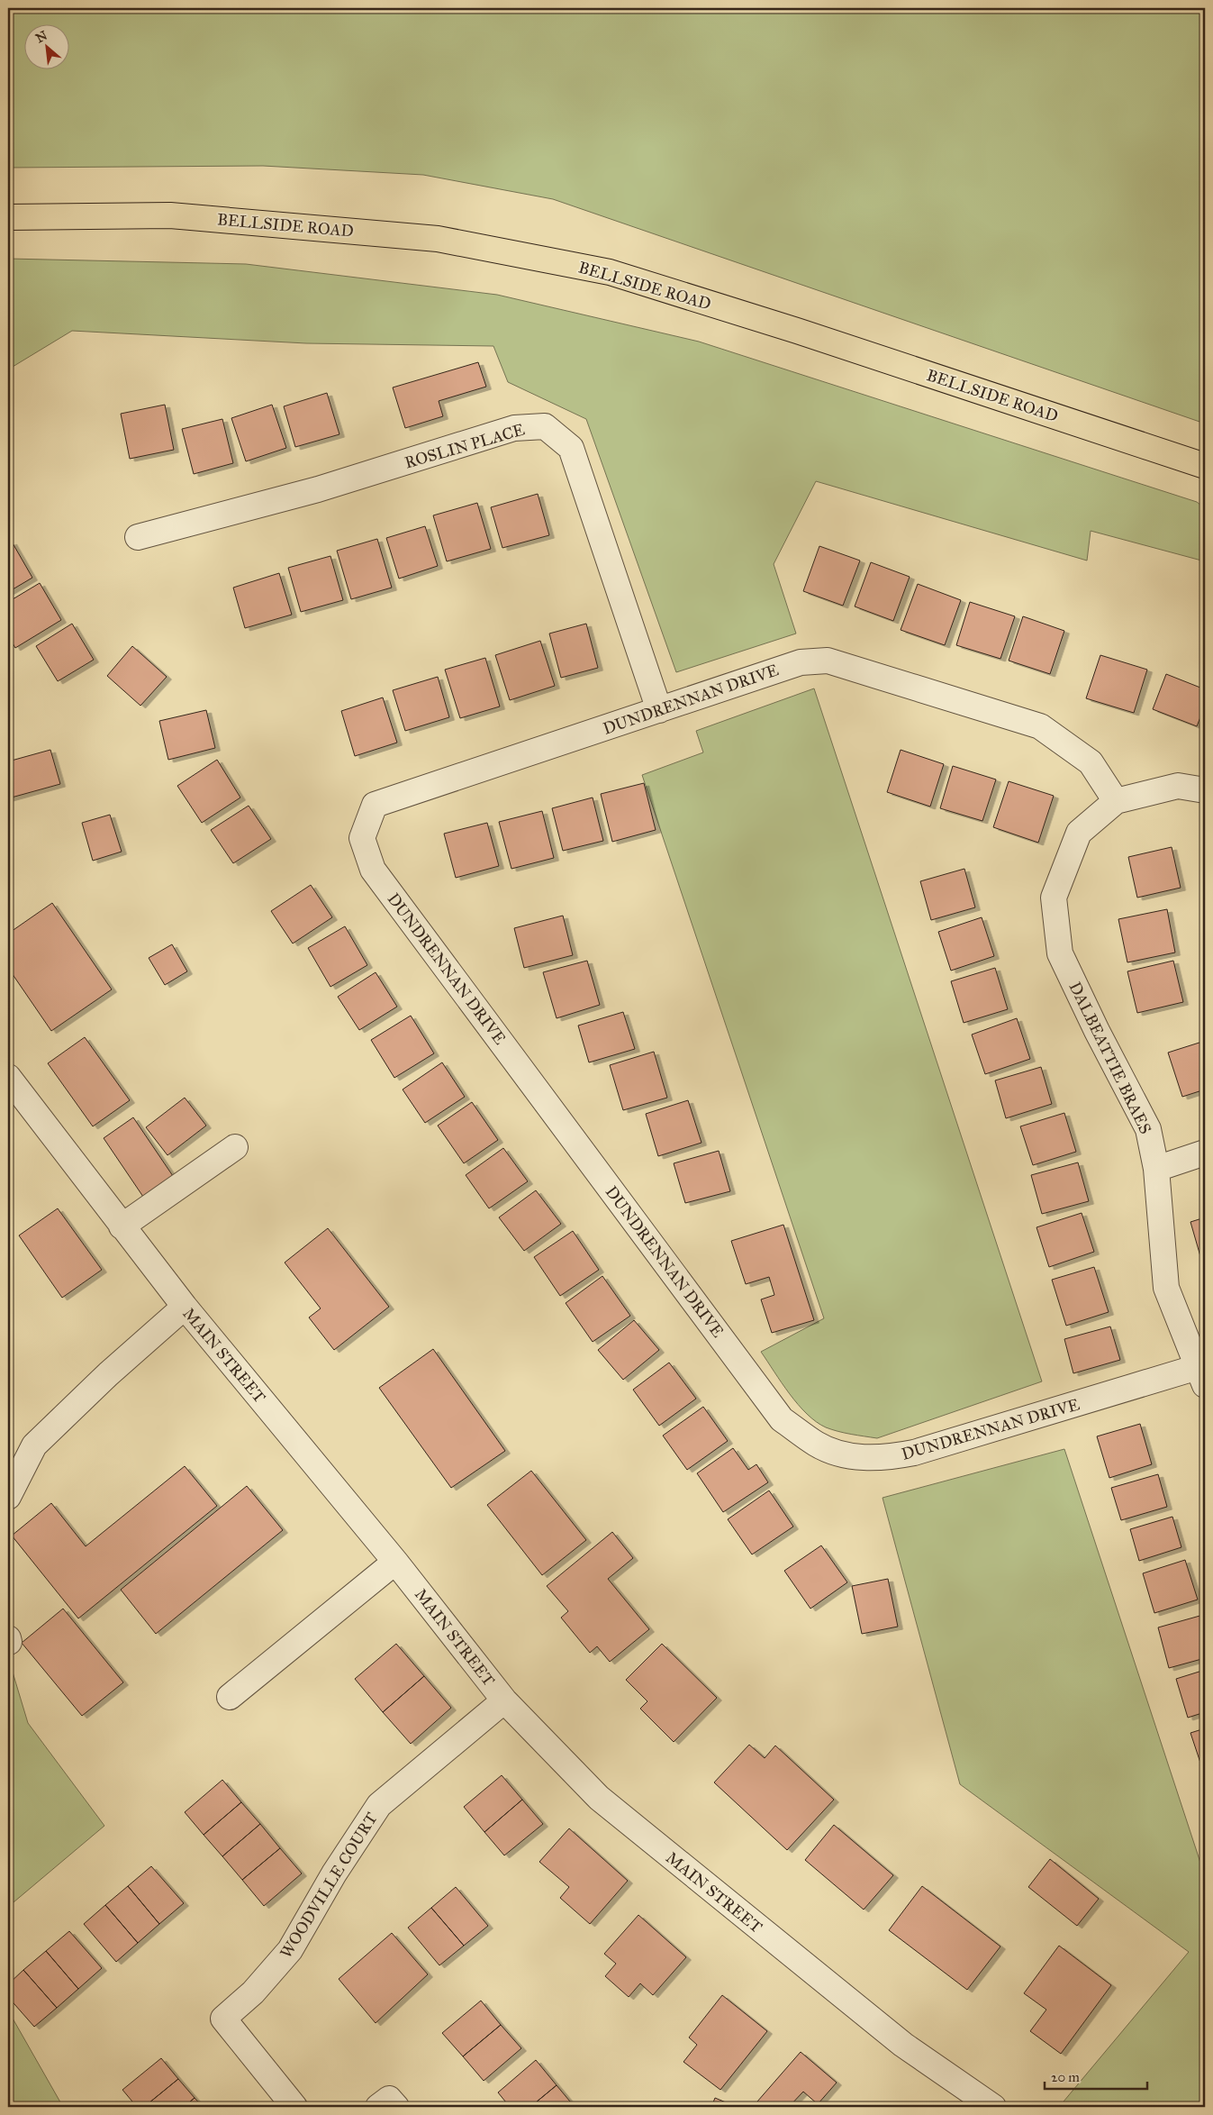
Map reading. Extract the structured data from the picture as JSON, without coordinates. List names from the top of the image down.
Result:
{
  "streets": {
    "main road": ["BELLSIDE ROAD"],
    "street": [
      "ROSLIN PLACE",
      "DUNDRENNAN DRIVE",
      "DALBEATTIE BRAES",
      "MAIN STREET",
      "WOODVILLE COURT"
    ]
  },
  "crossings": [
    ["ROSLIN PLACE", "DUNDRENNAN DRIVE"],
    ["DUNDRENNAN DRIVE", "DALBEATTIE BRAES"],
    ["MAIN STREET", "WOODVILLE COURT"]
  ],
  "scale_bar": "20 m",
  "north": "top left"
}
